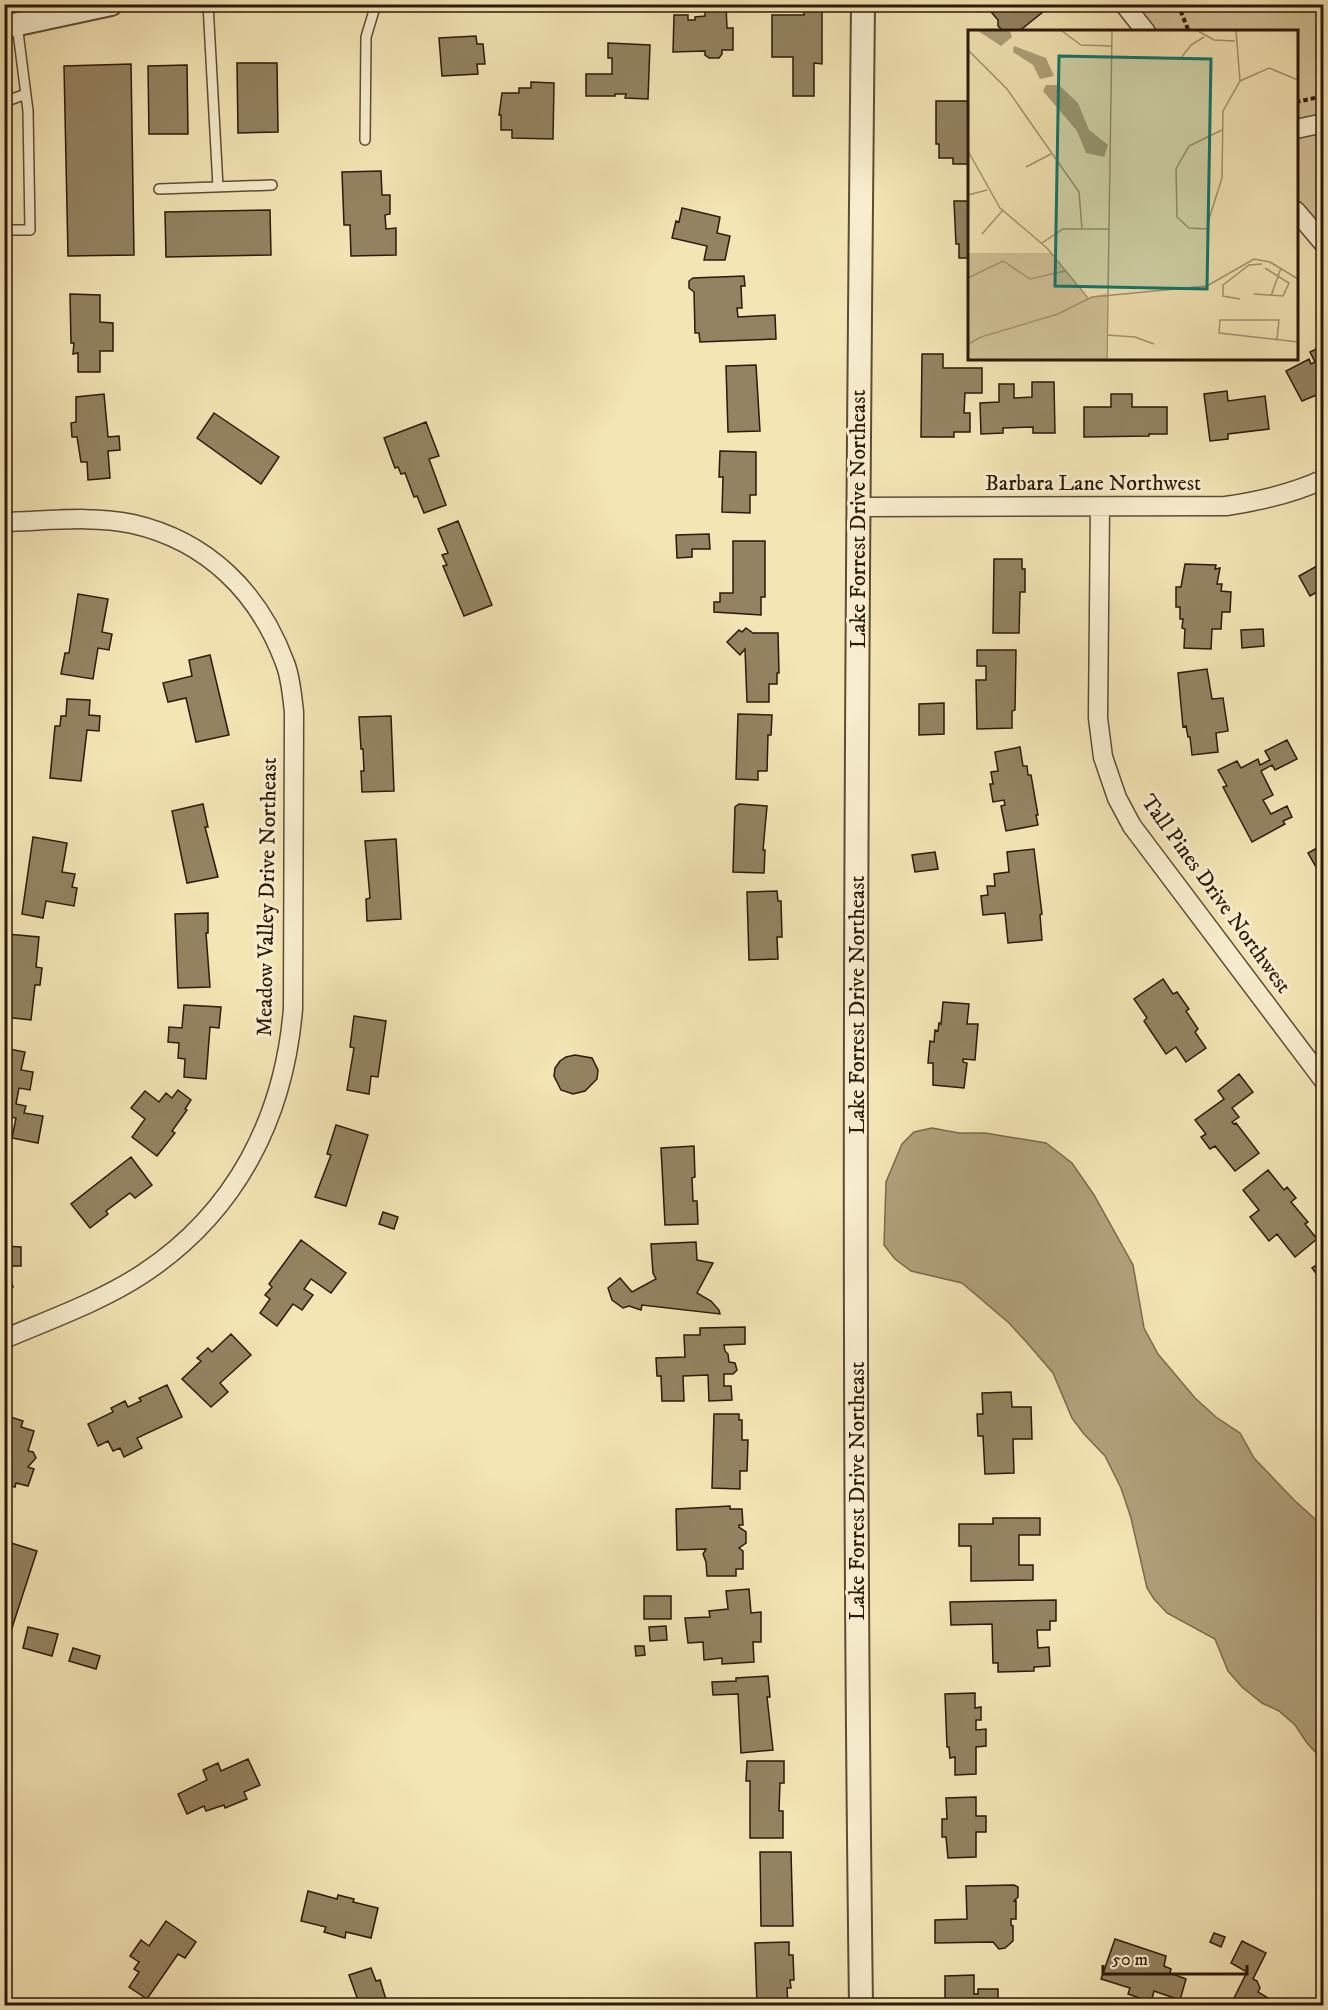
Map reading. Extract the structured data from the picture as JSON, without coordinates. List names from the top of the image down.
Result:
{
  "streets": {
    "street": [
      "Barbara Lane Northwest",
      "Lake Forrest Drive Northeast",
      "Tall Pines Drive Northwest",
      "Meadow Valley Drive Northeast"
    ]
  },
  "crossings": [
    ["Barbara Lane Northwest", "Lake Forrest Drive Northeast"],
    ["Barbara Lane Northwest", "Tall Pines Drive Northwest"]
  ],
  "scale_bar": "50 m"
}
